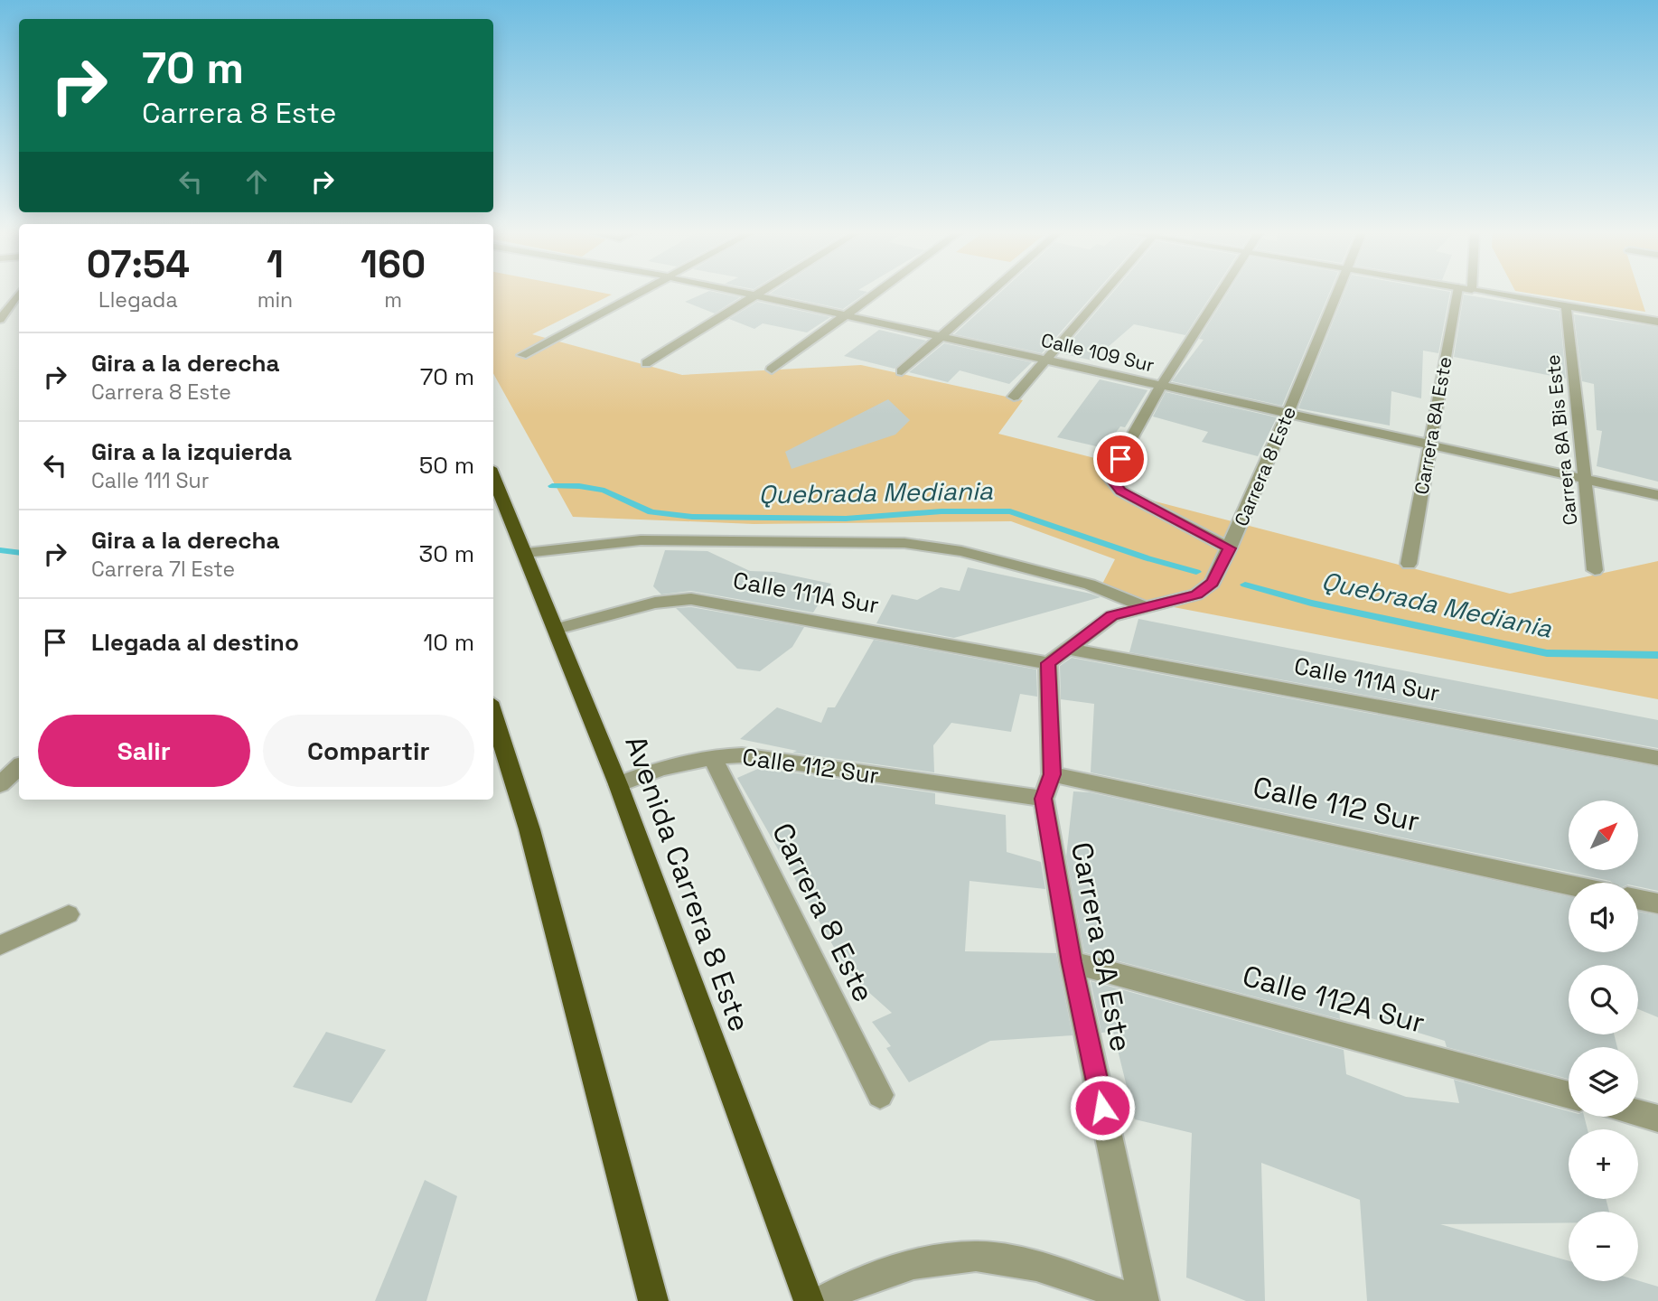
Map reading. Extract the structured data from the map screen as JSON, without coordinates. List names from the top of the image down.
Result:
{
  "streets": {
    "highway": ["Avenida Carrera 8 Este"],
    "street": [
      "Calle 109 Sur",
      "Carrera 8A Este",
      "Carrera 8A Bis Este",
      "Carrera 8 Este",
      "Calle 111A Sur",
      "Calle 112 Sur",
      "Calle 112A Sur"
    ]
  },
  "crossings": [
    ["Calle 109 Sur", "Carrera 8A Este"],
    ["Calle 109 Sur", "Carrera 8A Bis Este"],
    ["Calle 109 Sur", "Carrera 8 Este"],
    ["Carrera 8A Este", "Carrera 8 Este"],
    ["Carrera 8A Este", "Calle 111A Sur"],
    ["Carrera 8A Este", "Calle 112 Sur"],
    ["Carrera 8A Este", "Calle 112A Sur"],
    ["Carrera 8 Este", "Calle 111A Sur"],
    ["Carrera 8 Este", "Calle 112 Sur"],
    ["Calle 111A Sur", "Avenida Carrera 8 Este"],
    ["Calle 112 Sur", "Avenida Carrera 8 Este"]
  ],
  "water": ["Quebrada Mediania"],
  "north": "top right",
  "page": {
    "turn": ["70 m", "Carrera 8 Este"],
    "eta": [
      "07:54",
      "Llegada",
      "1",
      "min",
      "160",
      "m"
    ],
    "list": [
      {
        "name": "Gira a la derecha",
        "note": "Carrera 8 Este",
        "value": "70 m"
      },
      {
        "name": "Gira a la izquierda",
        "note": "Calle 111 Sur",
        "value": "50 m"
      },
      {
        "name": "Gira a la derecha",
        "note": "Carrera 7I Este",
        "value": "30 m"
      },
      {
        "name": "Llegada al destino",
        "value": "10 m"
      }
    ],
    "buttons": ["Salir", "Compartir"],
    "map_buttons": ["+", "−"]
  }
}
